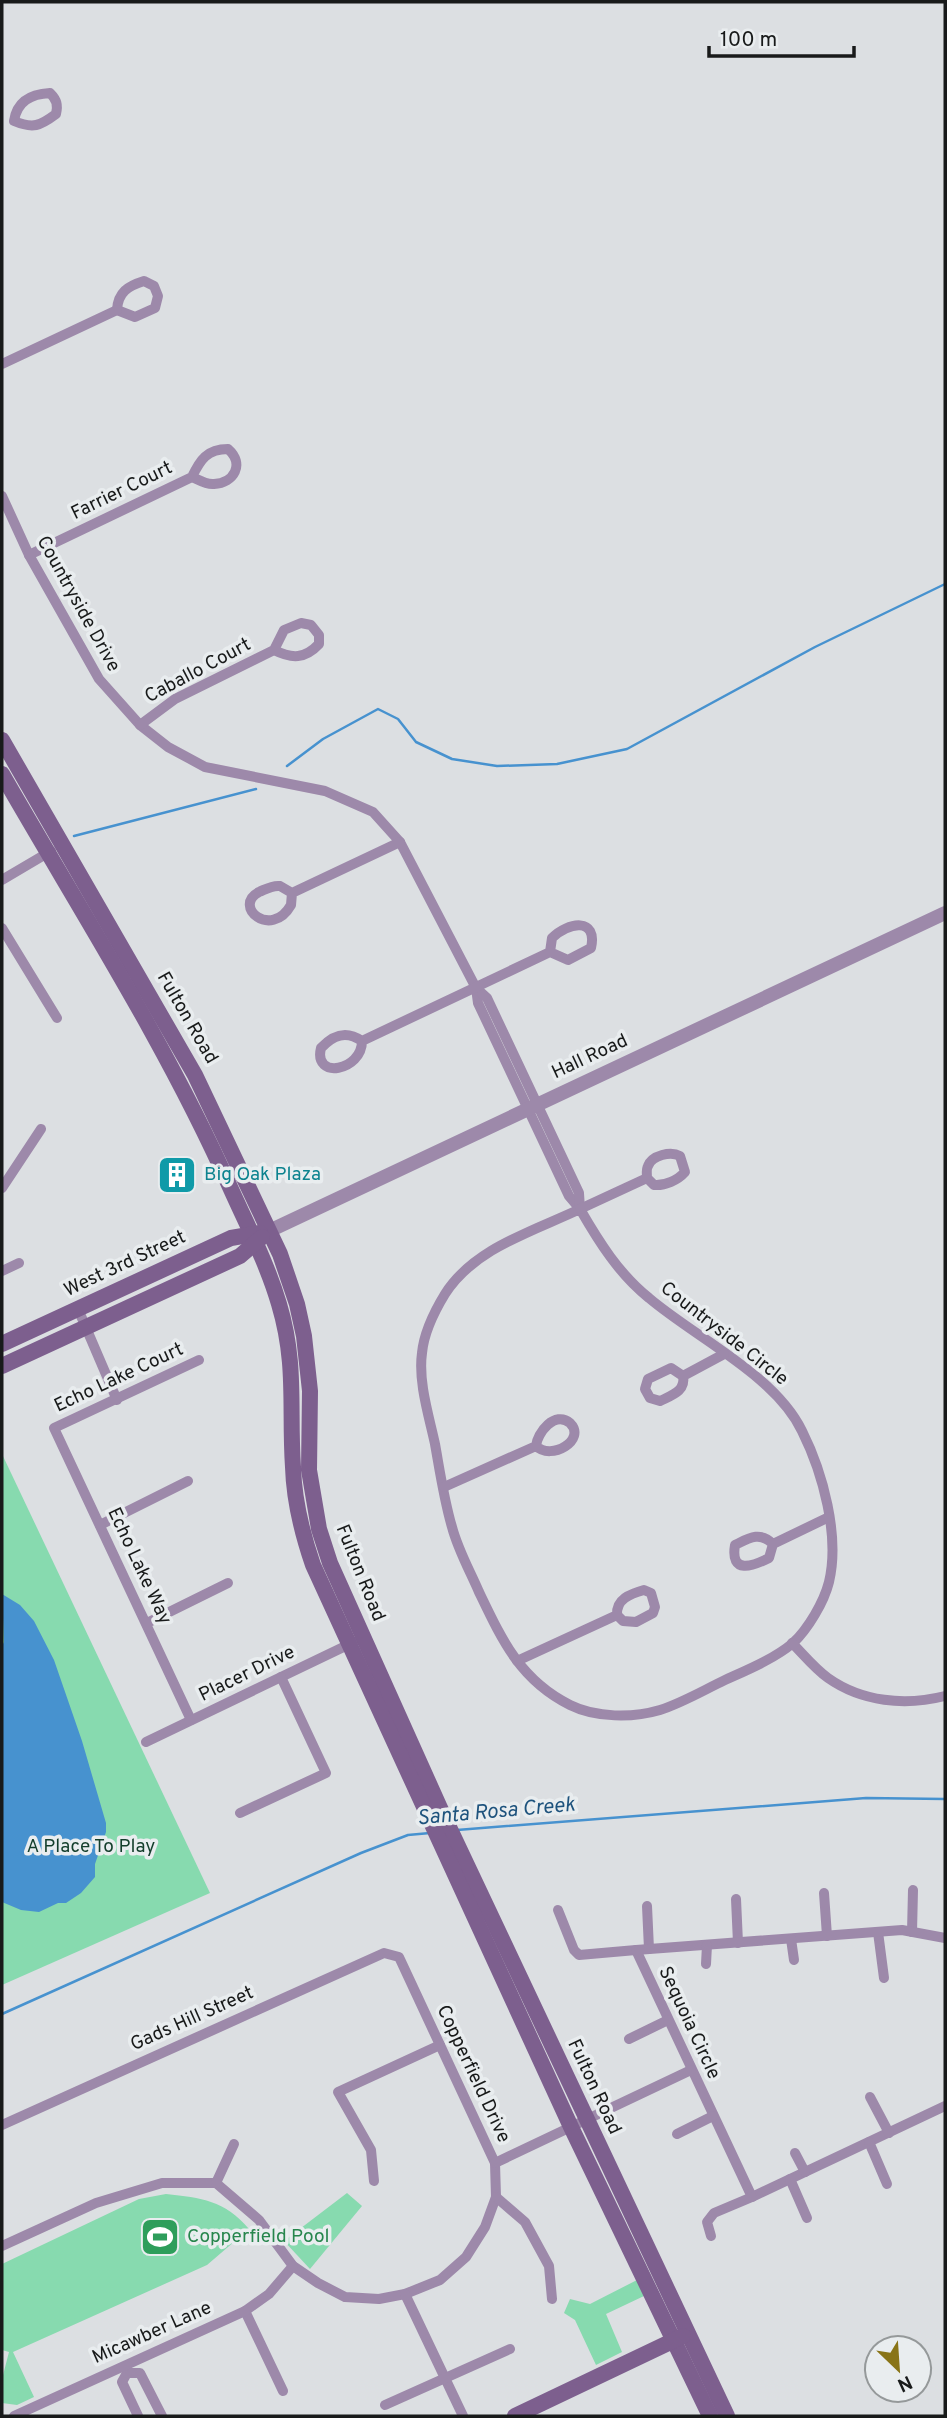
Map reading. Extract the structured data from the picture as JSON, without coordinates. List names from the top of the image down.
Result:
{
  "streets": {
    "main road": ["Fulton Road", "West 3rd Street"],
    "street": [
      "Farrier Court",
      "Countryside Drive",
      "Caballo Court",
      "Hall Road",
      "Countryside Circle",
      "Echo Lake Court",
      "Echo Lake Way",
      "Placer Drive",
      "Gads Hill Street",
      "Sequoia Circle",
      "Copperfield Drive",
      "Micawber Lane"
    ]
  },
  "crossings": [
    ["Farrier Court", "Countryside Drive"],
    ["Countryside Drive", "Caballo Court"],
    ["Countryside Drive", "Hall Road"],
    ["Countryside Drive", "Countryside Circle"],
    ["Fulton Road", "Hall Road"],
    ["Fulton Road", "West 3rd Street"],
    ["Fulton Road", "Placer Drive"],
    ["Hall Road", "West 3rd Street"],
    ["Echo Lake Court", "Echo Lake Way"],
    ["Echo Lake Way", "Placer Drive"],
    ["Gads Hill Street", "Copperfield Drive"],
    ["Copperfield Drive", "Micawber Lane"]
  ],
  "water": ["Santa Rosa Creek"],
  "parks": ["A Place To Play"],
  "places": {
    "building": ["Big Oak Plaza"],
    "sports": ["Copperfield Pool"]
  },
  "scale_bar": "100 m",
  "north": "bottom right"
}
